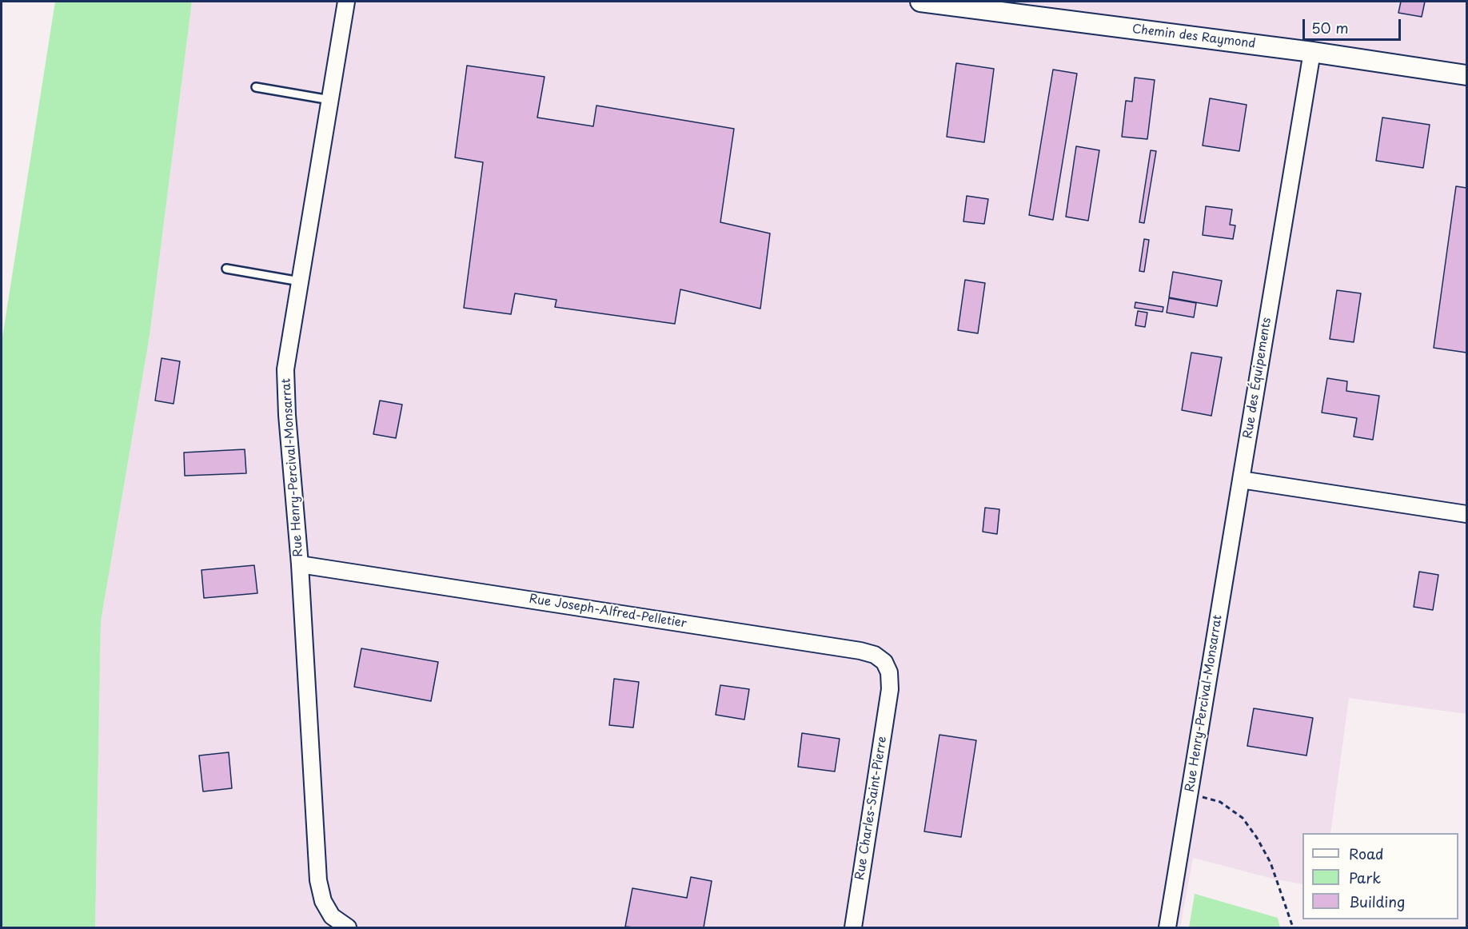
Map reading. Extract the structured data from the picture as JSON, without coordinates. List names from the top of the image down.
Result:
{
  "streets": {
    "street": [
      "Chemin des Raymond",
      "Rue des Équipements",
      "Rue Henry-Percival-Monsarrat",
      "Rue Joseph-Alfred-Pelletier",
      "Rue Charles-Saint-Pierre"
    ]
  },
  "crossings": [
    ["Chemin des Raymond", "Rue des Équipements"],
    ["Rue des Équipements", "Rue Henry-Percival-Monsarrat"],
    ["Rue Henry-Percival-Monsarrat", "Rue Joseph-Alfred-Pelletier"],
    ["Rue Joseph-Alfred-Pelletier", "Rue Charles-Saint-Pierre"]
  ],
  "legend": ["Road", "Park", "Building"],
  "scale_bar": "50 m"
}
